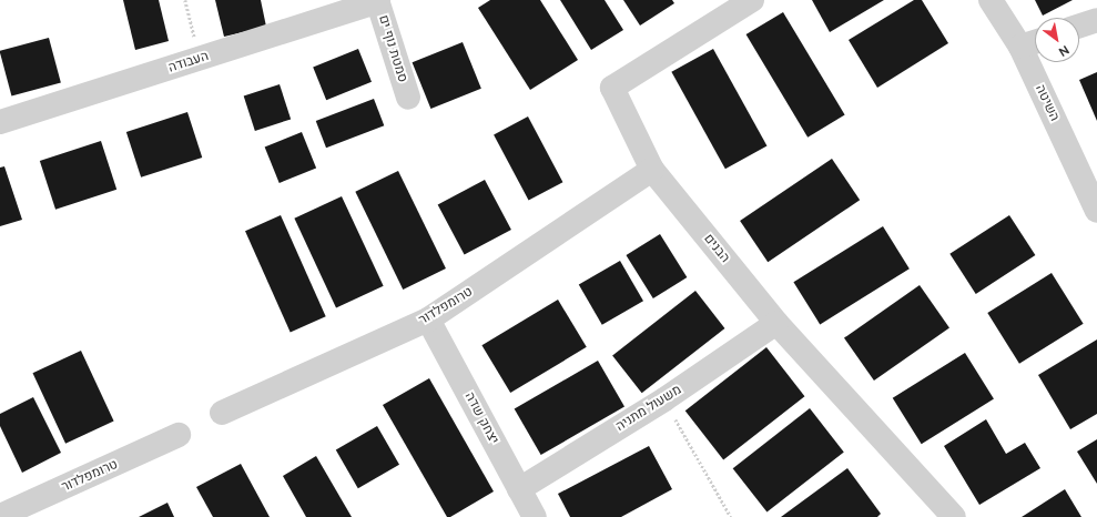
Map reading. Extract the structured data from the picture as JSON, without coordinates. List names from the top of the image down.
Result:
{
  "streets": {
    "street": [
      "סמטת נוף ים",
      "העבודה",
      "השיטה",
      "הבנים",
      "טרומפלדור",
      "משעול מתניה",
      "יצחק שדה"
    ]
  },
  "crossings": [
    ["סמטת נוף ים", "העבודה"],
    ["הבנים", "טרומפלדור"],
    ["הבנים", "משעול מתניה"],
    ["טרומפלדור", "יצחק שדה"],
    ["משעול מתניה", "יצחק שדה"]
  ],
  "north": "bottom right"
}
